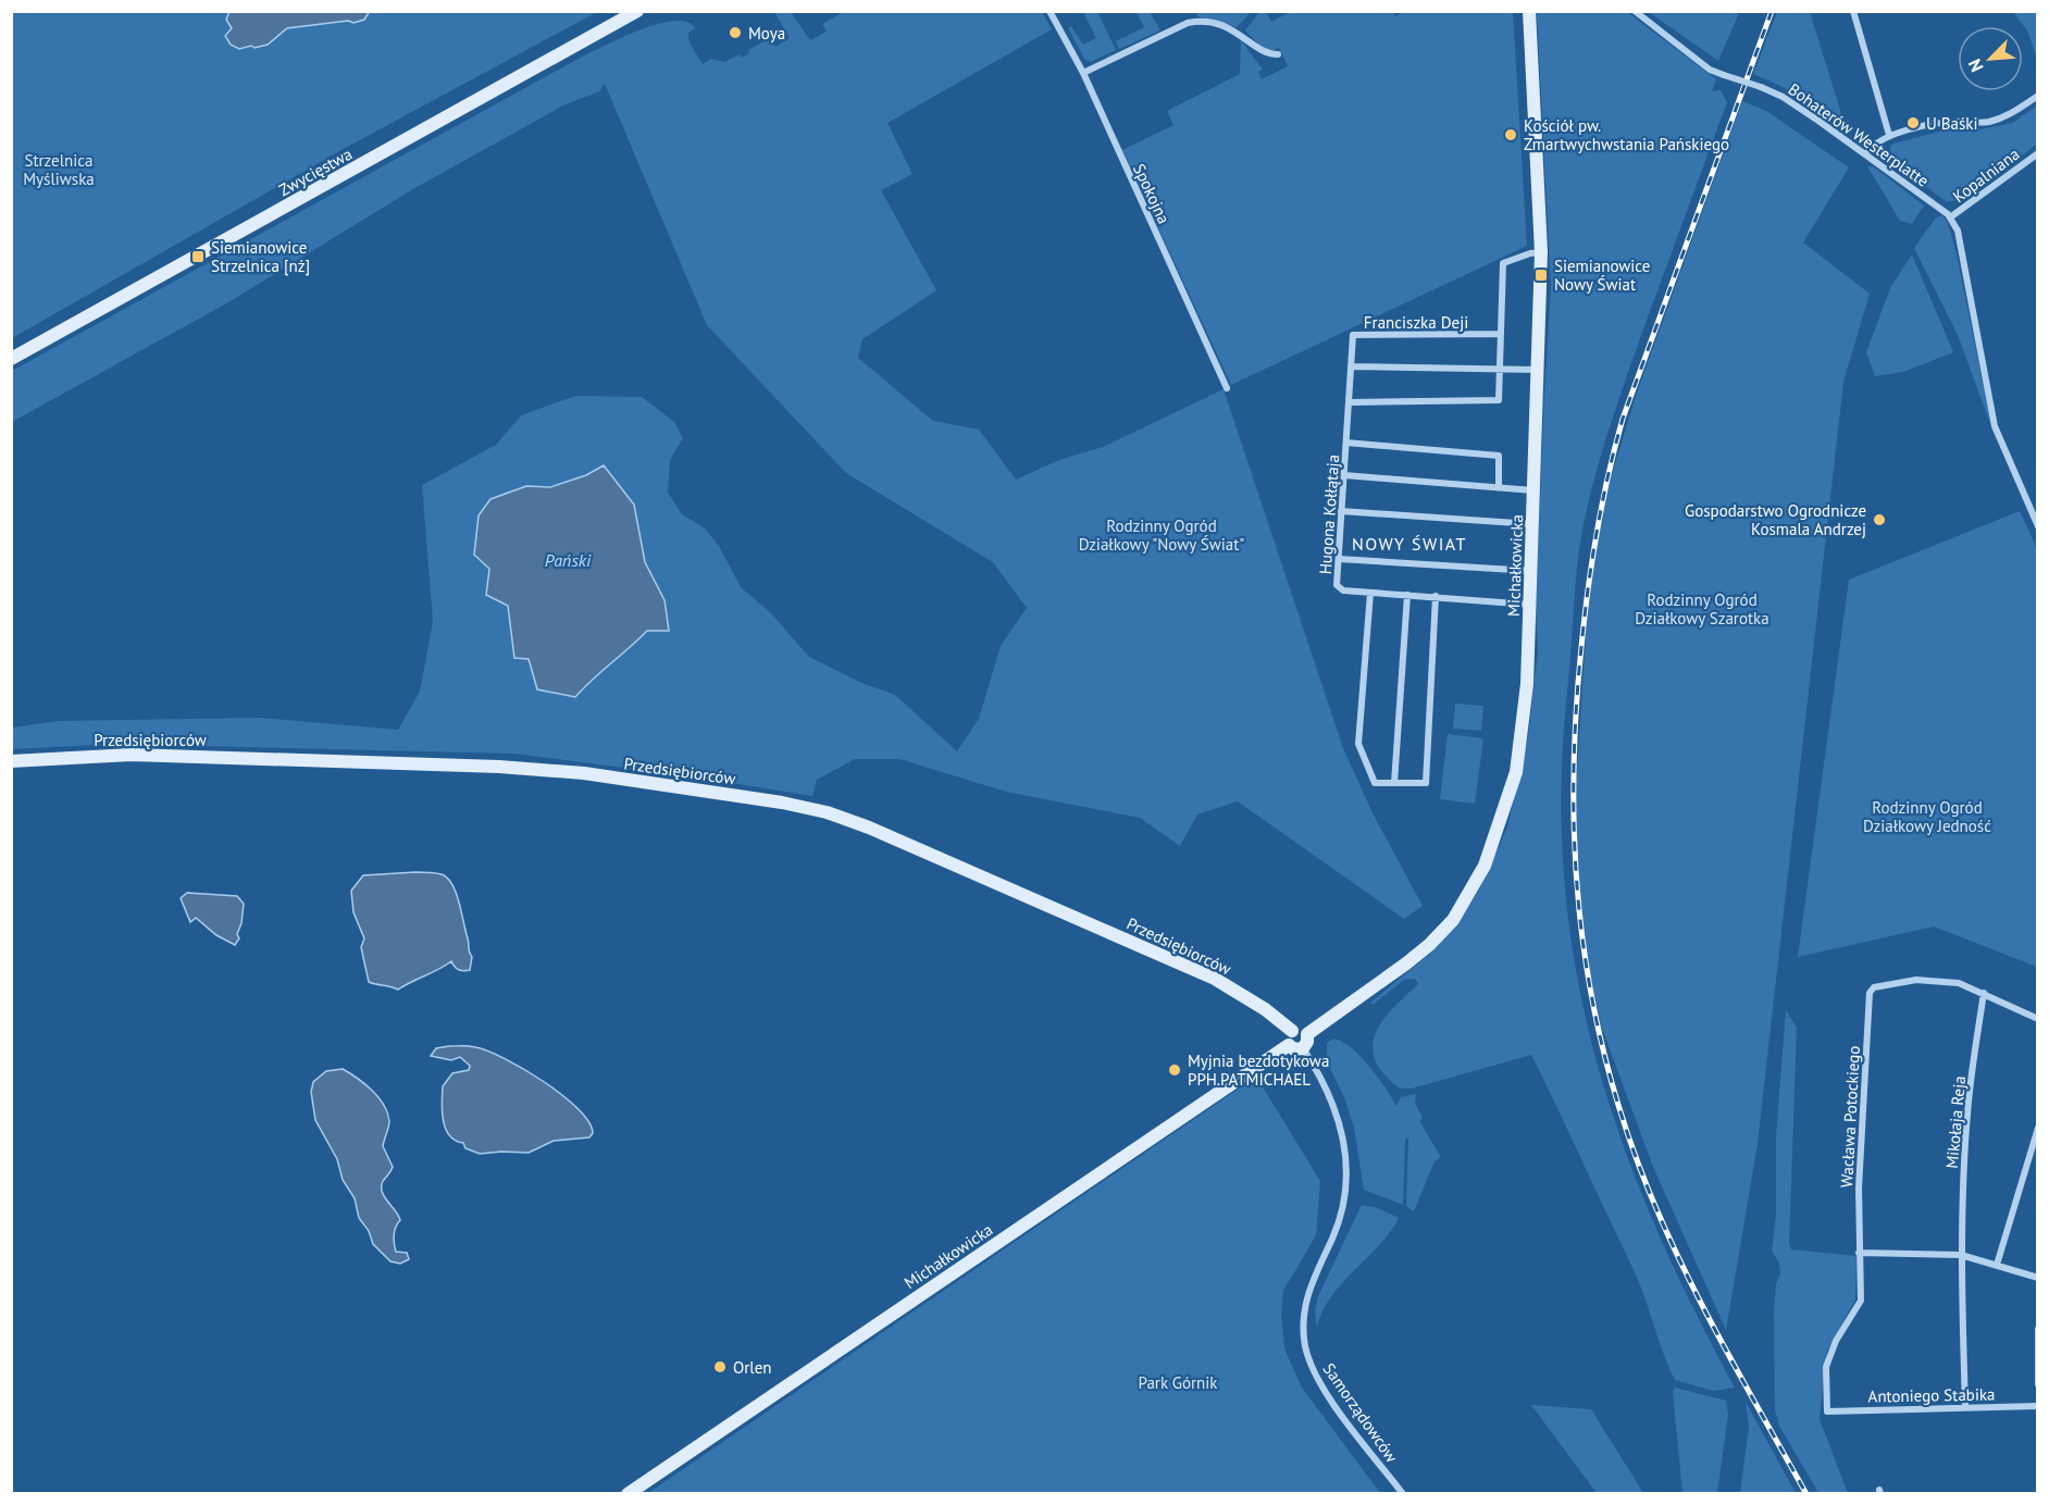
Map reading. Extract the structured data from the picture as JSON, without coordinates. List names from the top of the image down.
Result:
{
  "streets": {
    "street": [
      "Bohaterów Westerplatte",
      "Zwycięstwa",
      "Kopalniana",
      "Spokojna",
      "Franciszka Deji",
      "Hugona Kołłątaja",
      "Michałkowicka",
      "Przedsiębiorców",
      "Wacława Potockiego",
      "Mikołaja Reja",
      "Antoniego Stabika",
      "Samorządowców"
    ]
  },
  "crossings": [
    ["Bohaterów Westerplatte", "Kopalniana"],
    ["Franciszka Deji", "Hugona Kołłątaja"],
    ["Hugona Kołłątaja", "Michałkowicka"],
    ["Michałkowicka", "Przedsiębiorców"],
    ["Michałkowicka", "Samorządowców"],
    ["Przedsiębiorców", "Samorządowców"],
    ["Wacława Potockiego", "Mikołaja Reja"],
    ["Wacława Potockiego", "Antoniego Stabika"],
    ["Mikołaja Reja", "Antoniego Stabika"]
  ],
  "districts": ["NOWY ŚWIAT"],
  "water": ["Pański"],
  "parks": [
    "Strzelnica Myśliwska",
    "Rodzinny Ogród Działkowy \"Nowy Świat\"",
    "Rodzinny Ogród Działkowy Szarotka",
    "Rodzinny Ogród Działkowy Jedność",
    "Park Górnik"
  ],
  "places": {
    "other": [
      "Moya",
      "U Baśki",
      "Kościół pw. Zmartwychwstania Pańskiego",
      "Gospodarstwo Ogrodnicze Kosmala Andrzej",
      "Myjnia bezdotykowa PPH.PATMICHAEL",
      "Orlen"
    ],
    "transit": ["Siemianowice Strzelnica [nż]", "Siemianowice Nowy Świat"]
  },
  "north": "bottom left"
}
